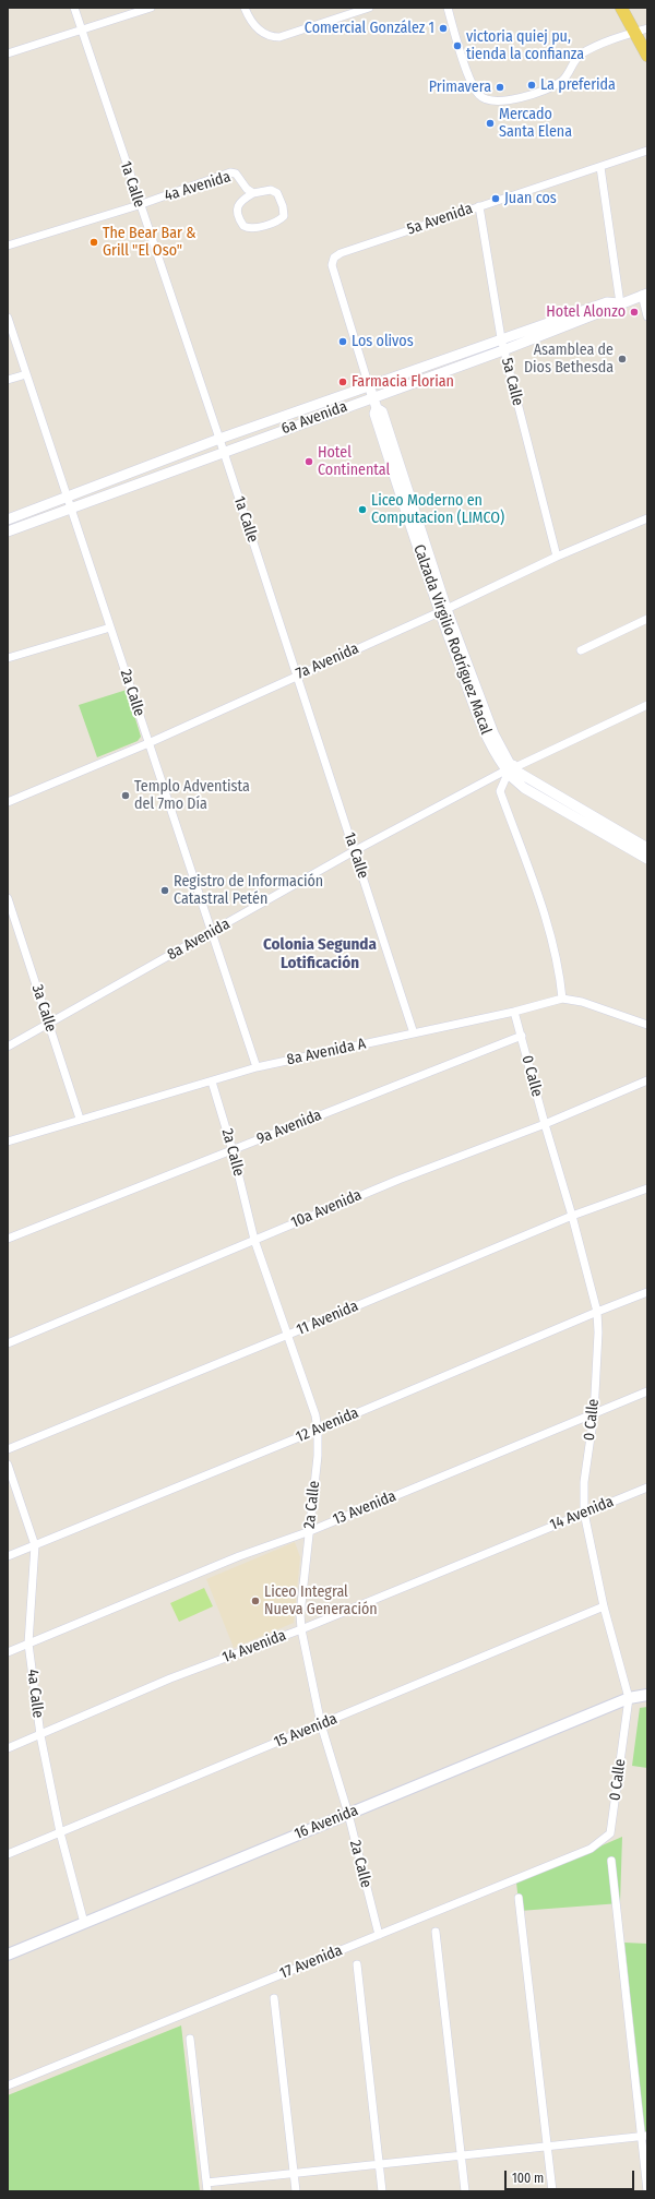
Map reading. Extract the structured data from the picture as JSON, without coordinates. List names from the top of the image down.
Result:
{
  "streets": {
    "main road": ["16 Avenida"],
    "street": [
      "1a Calle",
      "4a Avenida",
      "5a Avenida",
      "5a Calle",
      "6a Avenida",
      "Calzada Virgilio Rodríguez Macal",
      "7a Avenida",
      "2a Calle",
      "8a Avenida",
      "3a Calle",
      "8a Avenida A",
      "0 Calle",
      "9a Avenida",
      "10a Avenida",
      "11 Avenida",
      "12 Avenida",
      "13 Avenida",
      "14 Avenida",
      "4a Calle",
      "15 Avenida",
      "17 Avenida"
    ]
  },
  "crossings": [
    ["1a Calle", "4a Avenida"],
    ["1a Calle", "6a Avenida"],
    ["1a Calle", "7a Avenida"],
    ["1a Calle", "8a Avenida"],
    ["1a Calle", "8a Avenida A"],
    ["5a Avenida", "5a Calle"],
    ["5a Avenida", "Calzada Virgilio Rodríguez Macal"],
    ["5a Calle", "6a Avenida"],
    ["5a Calle", "7a Avenida"],
    ["6a Avenida", "Calzada Virgilio Rodríguez Macal"],
    ["6a Avenida", "2a Calle"],
    ["Calzada Virgilio Rodríguez Macal", "7a Avenida"],
    ["Calzada Virgilio Rodríguez Macal", "8a Avenida"],
    ["7a Avenida", "2a Calle"],
    ["2a Calle", "8a Avenida"],
    ["2a Calle", "8a Avenida A"],
    ["2a Calle", "9a Avenida"],
    ["2a Calle", "10a Avenida"],
    ["2a Calle", "11 Avenida"],
    ["2a Calle", "12 Avenida"],
    ["2a Calle", "13 Avenida"],
    ["2a Calle", "14 Avenida"],
    ["2a Calle", "15 Avenida"],
    ["2a Calle", "16 Avenida"],
    ["2a Calle", "17 Avenida"],
    ["8a Avenida", "3a Calle"],
    ["3a Calle", "8a Avenida A"],
    ["8a Avenida A", "0 Calle"],
    ["0 Calle", "9a Avenida"],
    ["0 Calle", "10a Avenida"],
    ["0 Calle", "11 Avenida"],
    ["0 Calle", "12 Avenida"],
    ["0 Calle", "13 Avenida"],
    ["0 Calle", "14 Avenida"],
    ["0 Calle", "15 Avenida"],
    ["0 Calle", "16 Avenida"],
    ["0 Calle", "17 Avenida"],
    ["12 Avenida", "4a Calle"],
    ["13 Avenida", "4a Calle"],
    ["14 Avenida", "4a Calle"],
    ["4a Calle", "15 Avenida"],
    ["4a Calle", "16 Avenida"]
  ],
  "districts": ["Colonia Segunda Lotificación"],
  "places": [
    "Comercial González 1",
    "victoria quiej pu, tienda la confianza",
    "La preferida",
    "Primavera",
    "Mercado Santa Elena",
    "Juan cos",
    "The Bear Bar & Grill \"El Oso\"",
    "Hotel Alonzo",
    "Los olivos",
    "Asamblea de Dios Bethesda",
    "Farmacia Florian",
    "Hotel Continental",
    "Liceo Moderno en Computacion (LIMCO)",
    "Templo Adventista del 7mo Día",
    "Registro de Información Catastral Petén",
    "Liceo Integral Nueva Generación"
  ],
  "scale_bar": "100 m"
}
